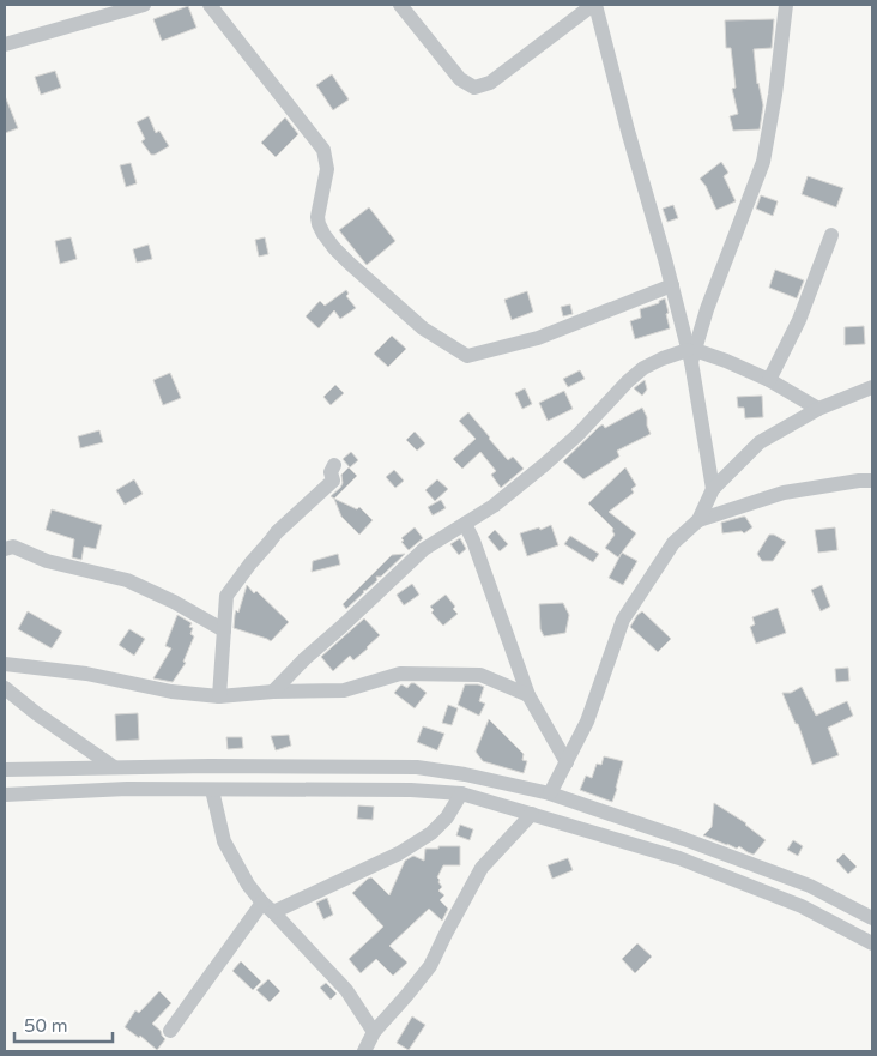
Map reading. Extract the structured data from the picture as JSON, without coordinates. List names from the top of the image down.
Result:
{
  "scale_bar": "50 m"
}
